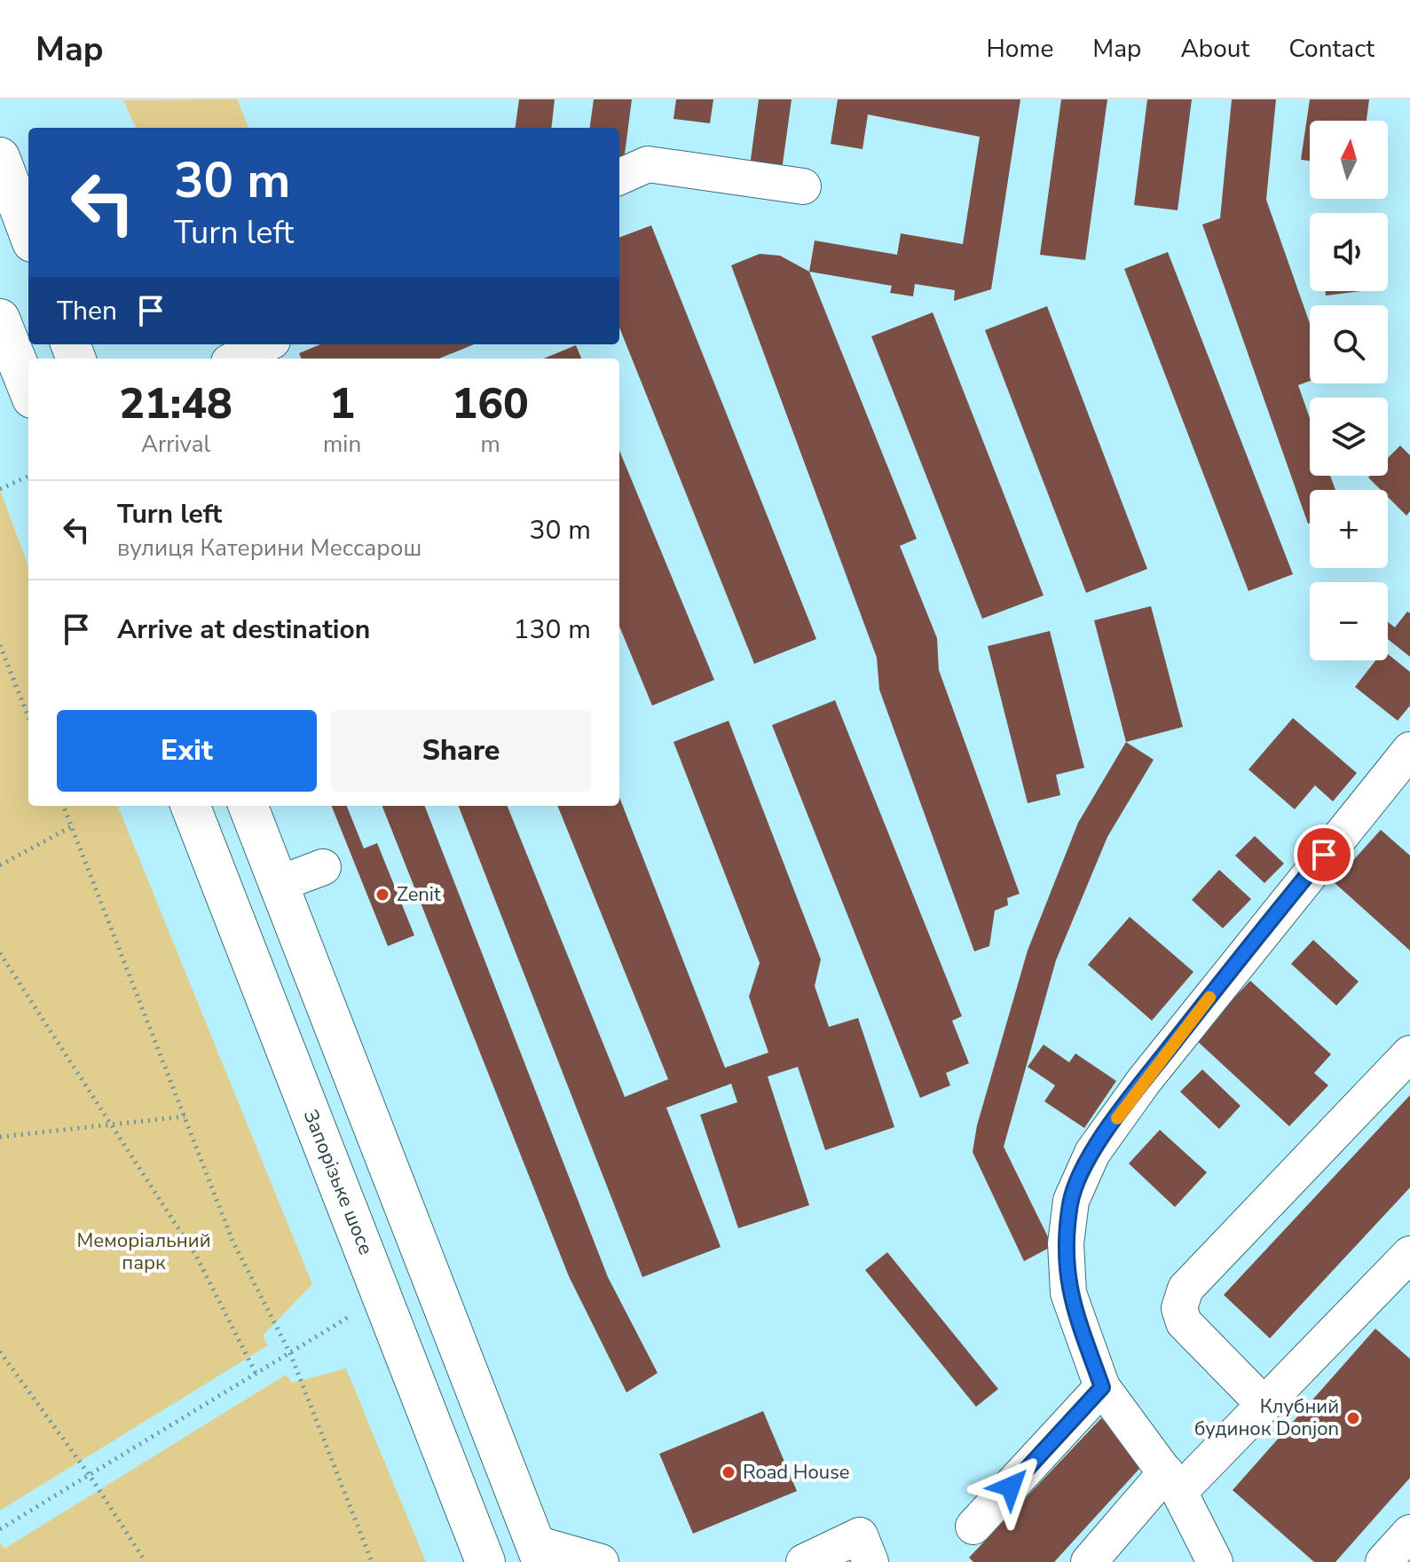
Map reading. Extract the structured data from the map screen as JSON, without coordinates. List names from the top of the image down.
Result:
{
  "streets": {
    "main road": ["Запорізьке шосе"]
  },
  "parks": ["Меморіальний парк"],
  "places": ["Zenit", "Клубний будинок Donjon", "Road House"],
  "north": "top",
  "page": {
    "header": "Map",
    "nav": [
      "Home",
      "Map",
      "About",
      "Contact"
    ],
    "map_buttons": ["+", "−"],
    "turn": ["30 m", "Turn left"],
    "then": "Then",
    "eta": [
      "21:48",
      "Arrival",
      "1",
      "min",
      "160",
      "m"
    ],
    "list": [
      {
        "name": "Turn left",
        "note": "вулиця Катерини Мессарош",
        "value": "30 m"
      },
      {
        "name": "Arrive at destination",
        "value": "130 m"
      }
    ],
    "buttons": ["Exit", "Share"]
  }
}
